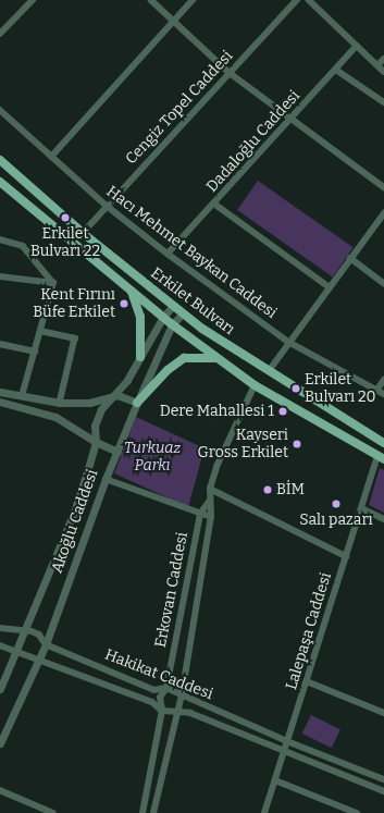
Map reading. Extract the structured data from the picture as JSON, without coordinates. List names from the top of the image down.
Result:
{
  "streets": {
    "main road": ["Erkilet Bulvarı"],
    "street": [
      "Cengiz Topel Caddesi",
      "Dadaloğlu Caddesi",
      "Hacı Mehmet Baykan Caddesi",
      "Akoğlu Caddesi",
      "Erkovan Caddesi",
      "Lalepaşa Caddesi",
      "Hakikat Caddesi"
    ]
  },
  "crossings": [
    ["Cengiz Topel Caddesi", "Hacı Mehmet Baykan Caddesi"],
    ["Cengiz Topel Caddesi", "Erkilet Bulvarı"],
    ["Dadaloğlu Caddesi", "Hacı Mehmet Baykan Caddesi"],
    ["Erkilet Bulvarı", "Akoğlu Caddesi"],
    ["Erkilet Bulvarı", "Erkovan Caddesi"],
    ["Erkilet Bulvarı", "Lalepaşa Caddesi"],
    ["Akoğlu Caddesi", "Hakikat Caddesi"],
    ["Erkovan Caddesi", "Hakikat Caddesi"],
    ["Lalepaşa Caddesi", "Hakikat Caddesi"]
  ],
  "parks": ["Turkuaz Parkı"],
  "places": [
    "Erkilet Bulvarı 22",
    "Kent Fırını Büfe Erkilet",
    "Erkilet Bulvarı 20",
    "Dere Mahallesi 1",
    "Kayseri Gross Erkilet",
    "BİM",
    "Salı pazarı"
  ]
}
